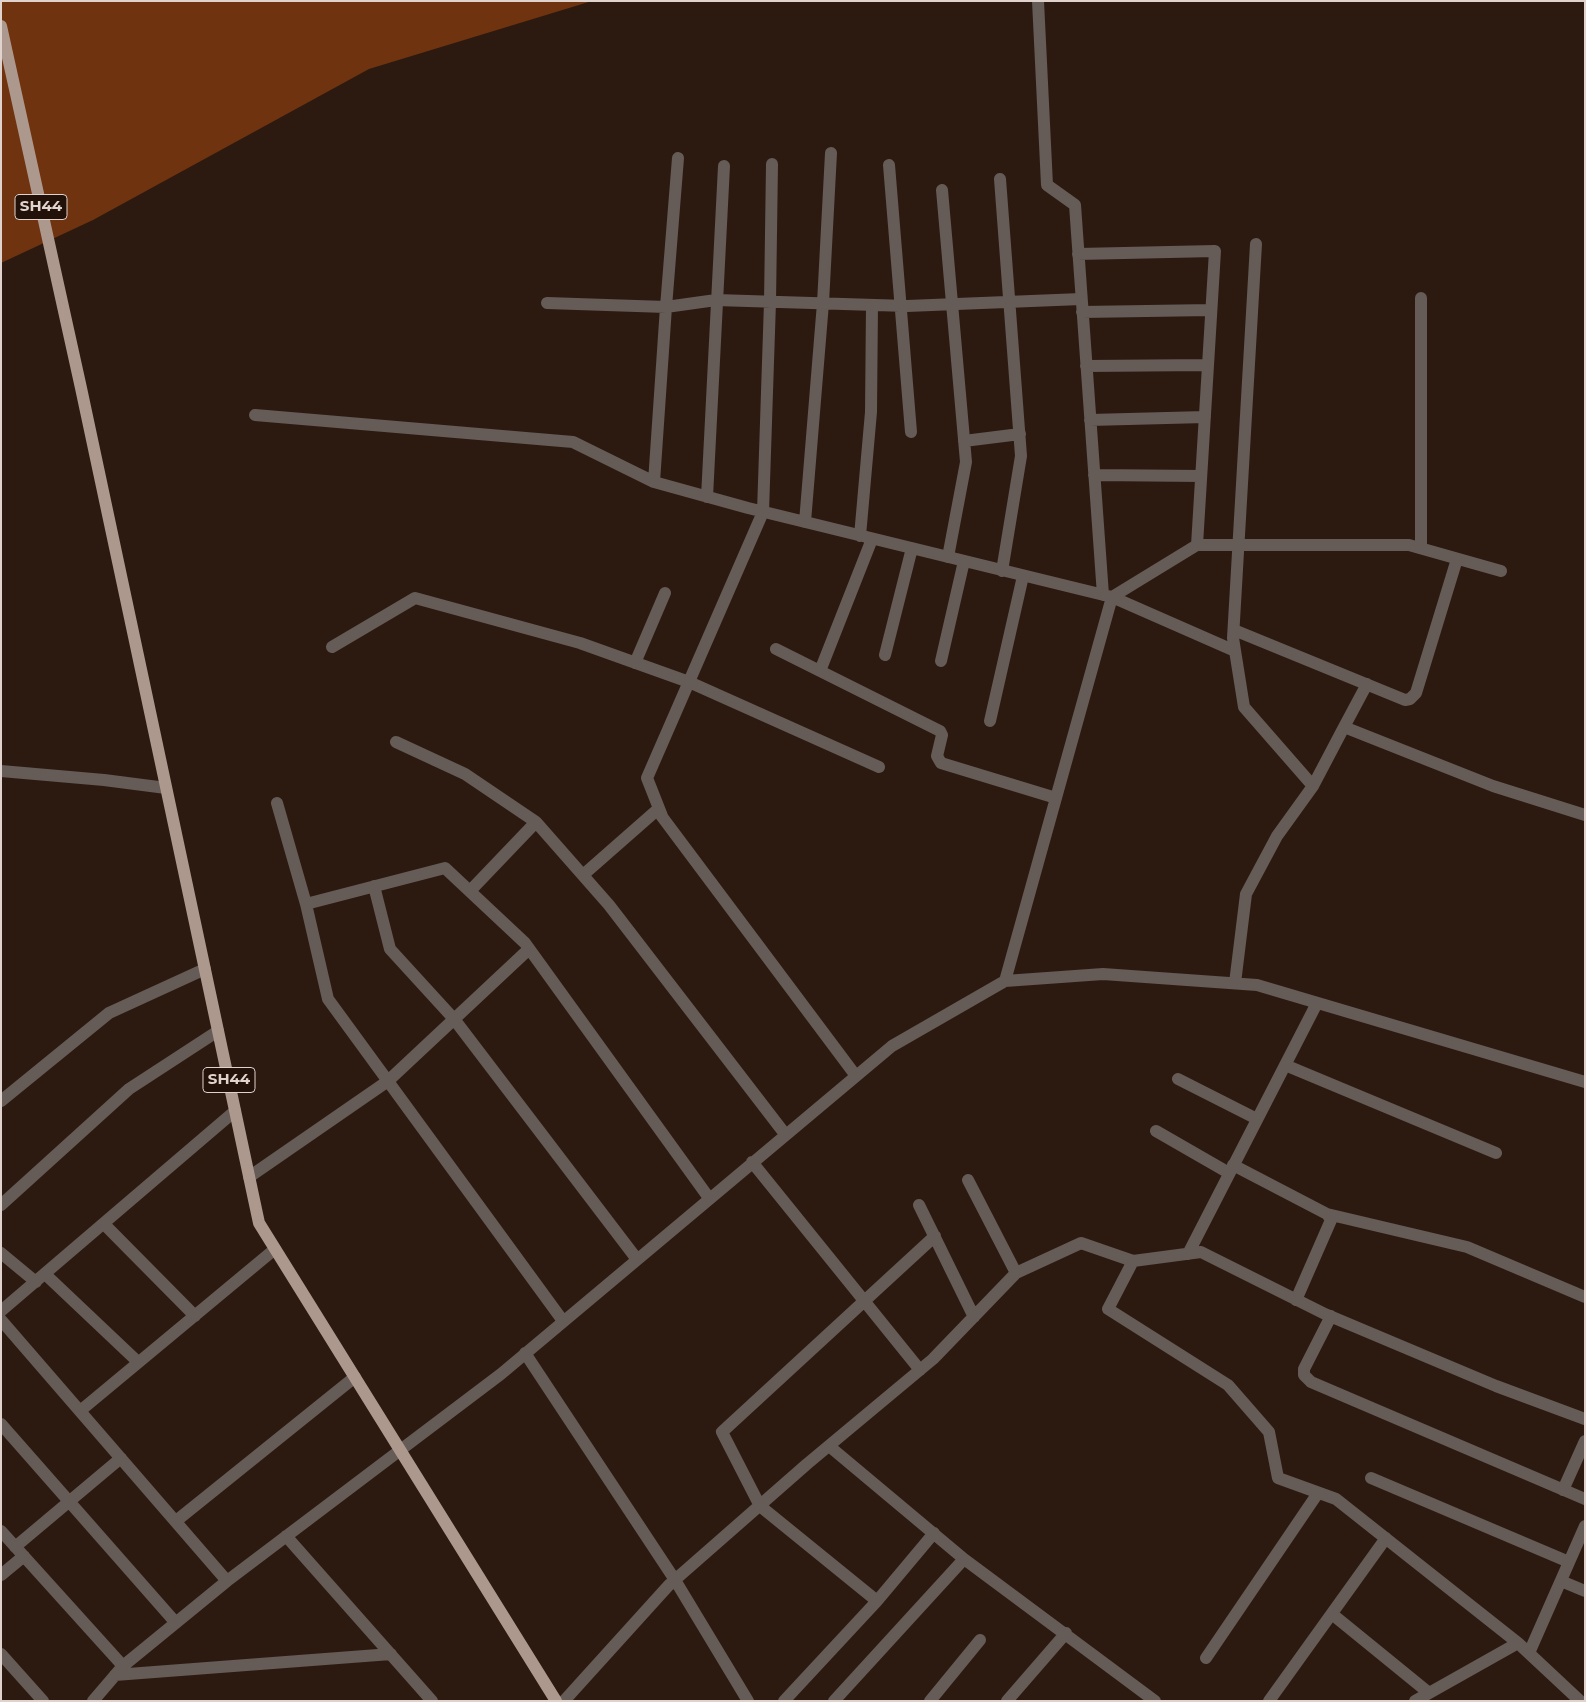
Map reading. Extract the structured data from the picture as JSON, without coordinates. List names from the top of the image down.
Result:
{
  "streets": {
    "main road": ["SH44"]
  }
}
